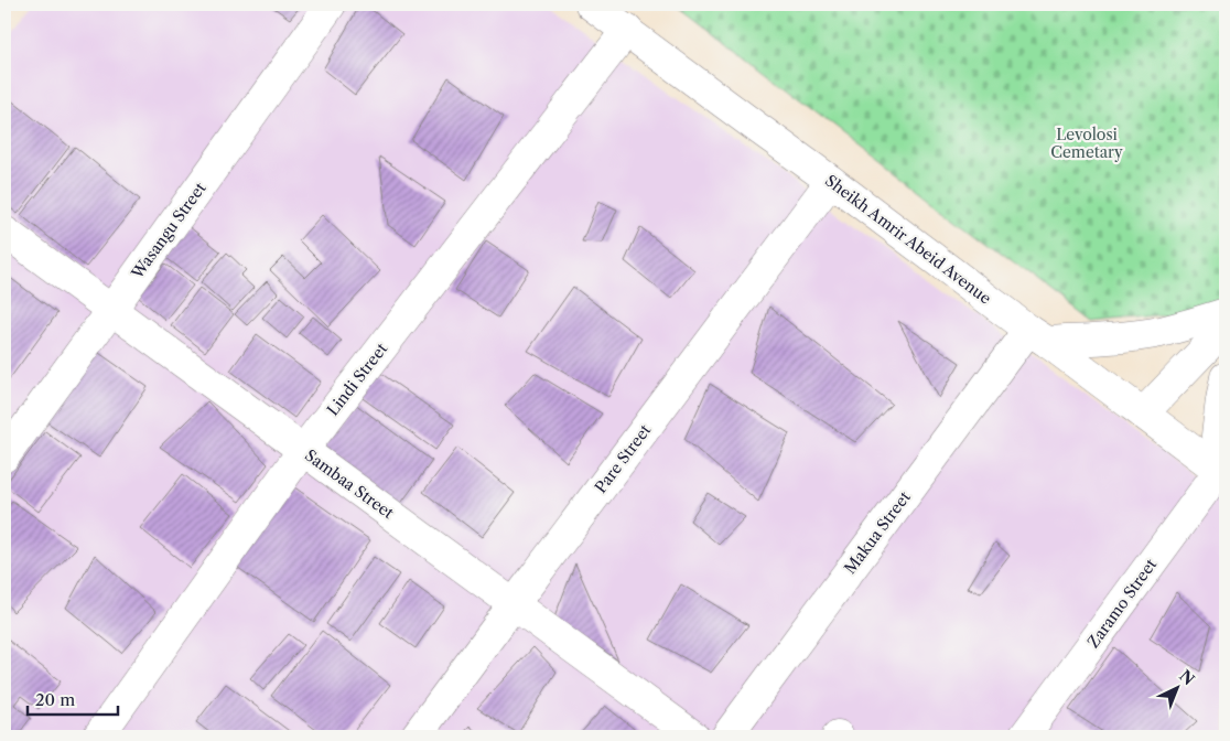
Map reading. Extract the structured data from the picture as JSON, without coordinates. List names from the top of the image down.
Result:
{
  "streets": {
    "street": [
      "Wasangu Street",
      "Sheikh Amrir Abeid Avenue",
      "Lindi Street",
      "Pare Street",
      "Sambaa Street",
      "Makua Street",
      "Zaramo Street"
    ]
  },
  "crossings": [
    ["Wasangu Street", "Sambaa Street"],
    ["Sheikh Amrir Abeid Avenue", "Lindi Street"],
    ["Sheikh Amrir Abeid Avenue", "Pare Street"],
    ["Sheikh Amrir Abeid Avenue", "Makua Street"],
    ["Sheikh Amrir Abeid Avenue", "Zaramo Street"],
    ["Lindi Street", "Sambaa Street"],
    ["Pare Street", "Sambaa Street"]
  ],
  "parks": ["Levolosi Cemetary"],
  "scale_bar": "20 m",
  "north": "top right"
}
